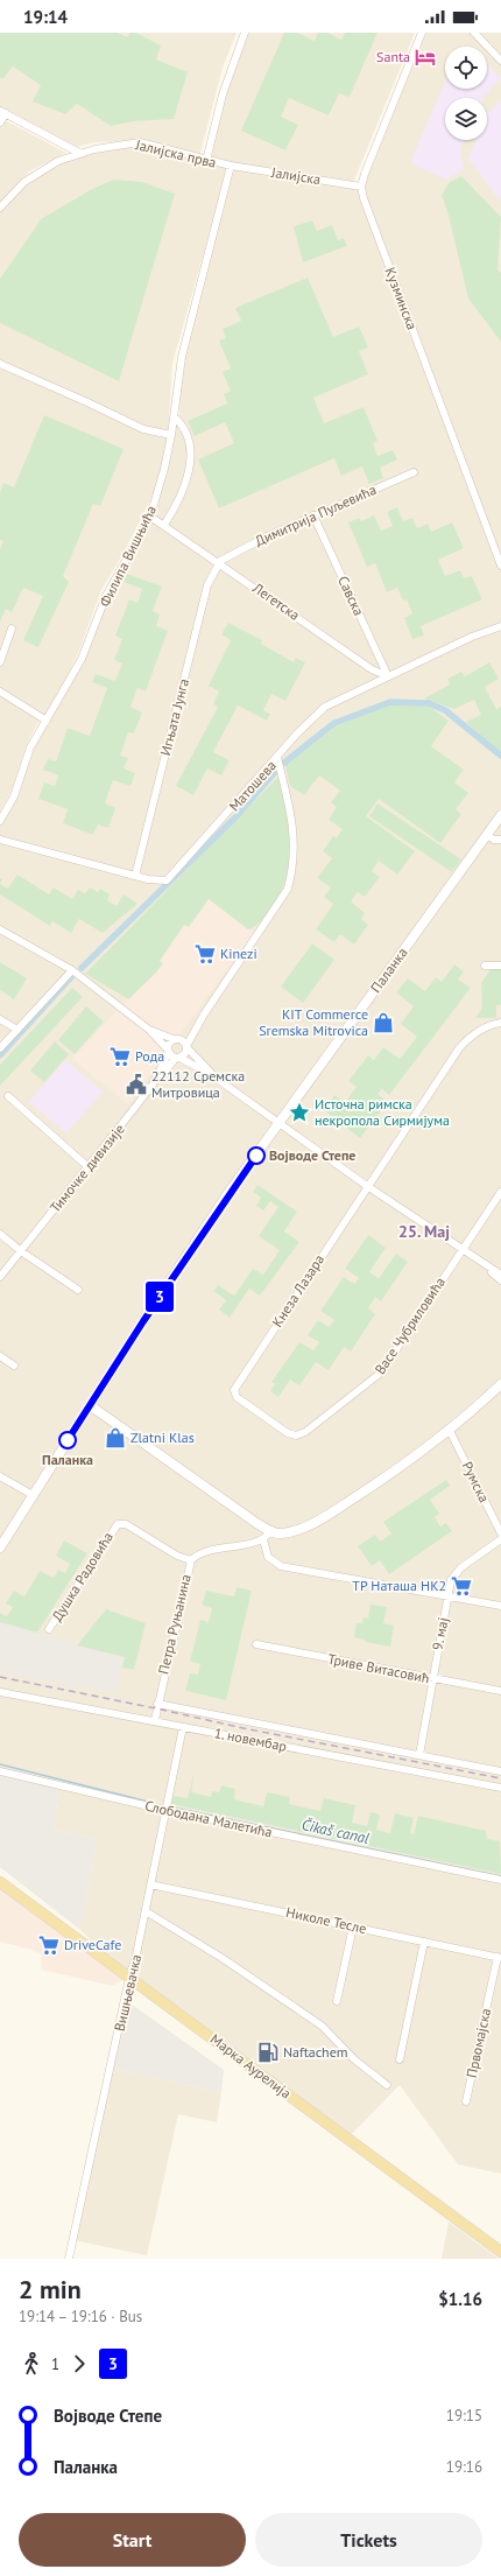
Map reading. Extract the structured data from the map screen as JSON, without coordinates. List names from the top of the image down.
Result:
{
  "streets": {
    "main road": ["Паланка", "Марка Аурелија"],
    "street": [
      "Јалијска прва",
      "Јалијска",
      "Кузминска",
      "Димитрија Пуљевића",
      "Филипа Вишњића",
      "Савска",
      "Легетска",
      "Игњата Јунга",
      "Матошева",
      "Тимочке дивизије",
      "Кнеза Лазара",
      "Васе Чубриловића",
      "Румска",
      "Душка Радовића",
      "Петра Руњанина",
      "9. мај",
      "Триве Витасовић",
      "1. новембар",
      "Слободана Малетића",
      "Николе Тесле",
      "Вишњевачка",
      "Првомајска"
    ]
  },
  "crossings": [
    ["Јалијска прва", "Јалијска"],
    ["Јалијска прва", "Филипа Вишњића"],
    ["Јалијска", "Кузминска"],
    ["Јалијска", "Филипа Вишњића"],
    ["Димитрија Пуљевића", "Савска"],
    ["Димитрија Пуљевића", "Легетска"],
    ["Димитрија Пуљевића", "Игњата Јунга"],
    ["Филипа Вишњића", "Легетска"],
    ["Савска", "Легетска"],
    ["Савска", "Матошева"],
    ["Легетска", "Игњата Јунга"],
    ["Легетска", "Матошева"],
    ["Игњата Јунга", "Матошева"],
    ["Кнеза Лазара", "Васе Чубриловића"],
    ["Душка Радовића", "Петра Руњанина"],
    ["Петра Руњанина", "1. новембар"],
    ["9. мај", "Триве Витасовић"],
    ["9. мај", "1. новембар"],
    ["1. новембар", "Вишњевачка"],
    ["Слободана Малетића", "Вишњевачка"],
    ["Николе Тесле", "Вишњевачка"],
    ["Николе Тесле", "Првомајска"],
    ["Вишњевачка", "Марка Аурелија"]
  ],
  "districts": ["25. Мај"],
  "water": ["Čikaš canal"],
  "places": {
    "hotel": ["Santa"],
    "supermarket": [
      "Kinezi",
      "Рода",
      "ТР Наташа НК2",
      "DriveCafe"
    ],
    "shop": ["KIT Commerce Sremska Mitrovica", "Zlatni Klas"],
    "public building": ["22112 Сремска Митровица"],
    "place": ["Источна римска некропола Сирмијума"],
    "other": ["Војводе Степе", "Паланка"],
    "fuel station": ["Naftachem"]
  },
  "lines": ["bus line 3"],
  "page": {
    "status": "19:14",
    "on_map": "3",
    "heading": ["2 min", "19:14 – 19:16 · Bus", "$1.16"],
    "legs": ["1", "3"],
    "list": [
      {
        "name": "Војводе Степе",
        "value": "19:15"
      },
      {
        "name": "Паланка",
        "value": "19:16"
      }
    ],
    "buttons": ["Start", "Tickets"]
  }
}
